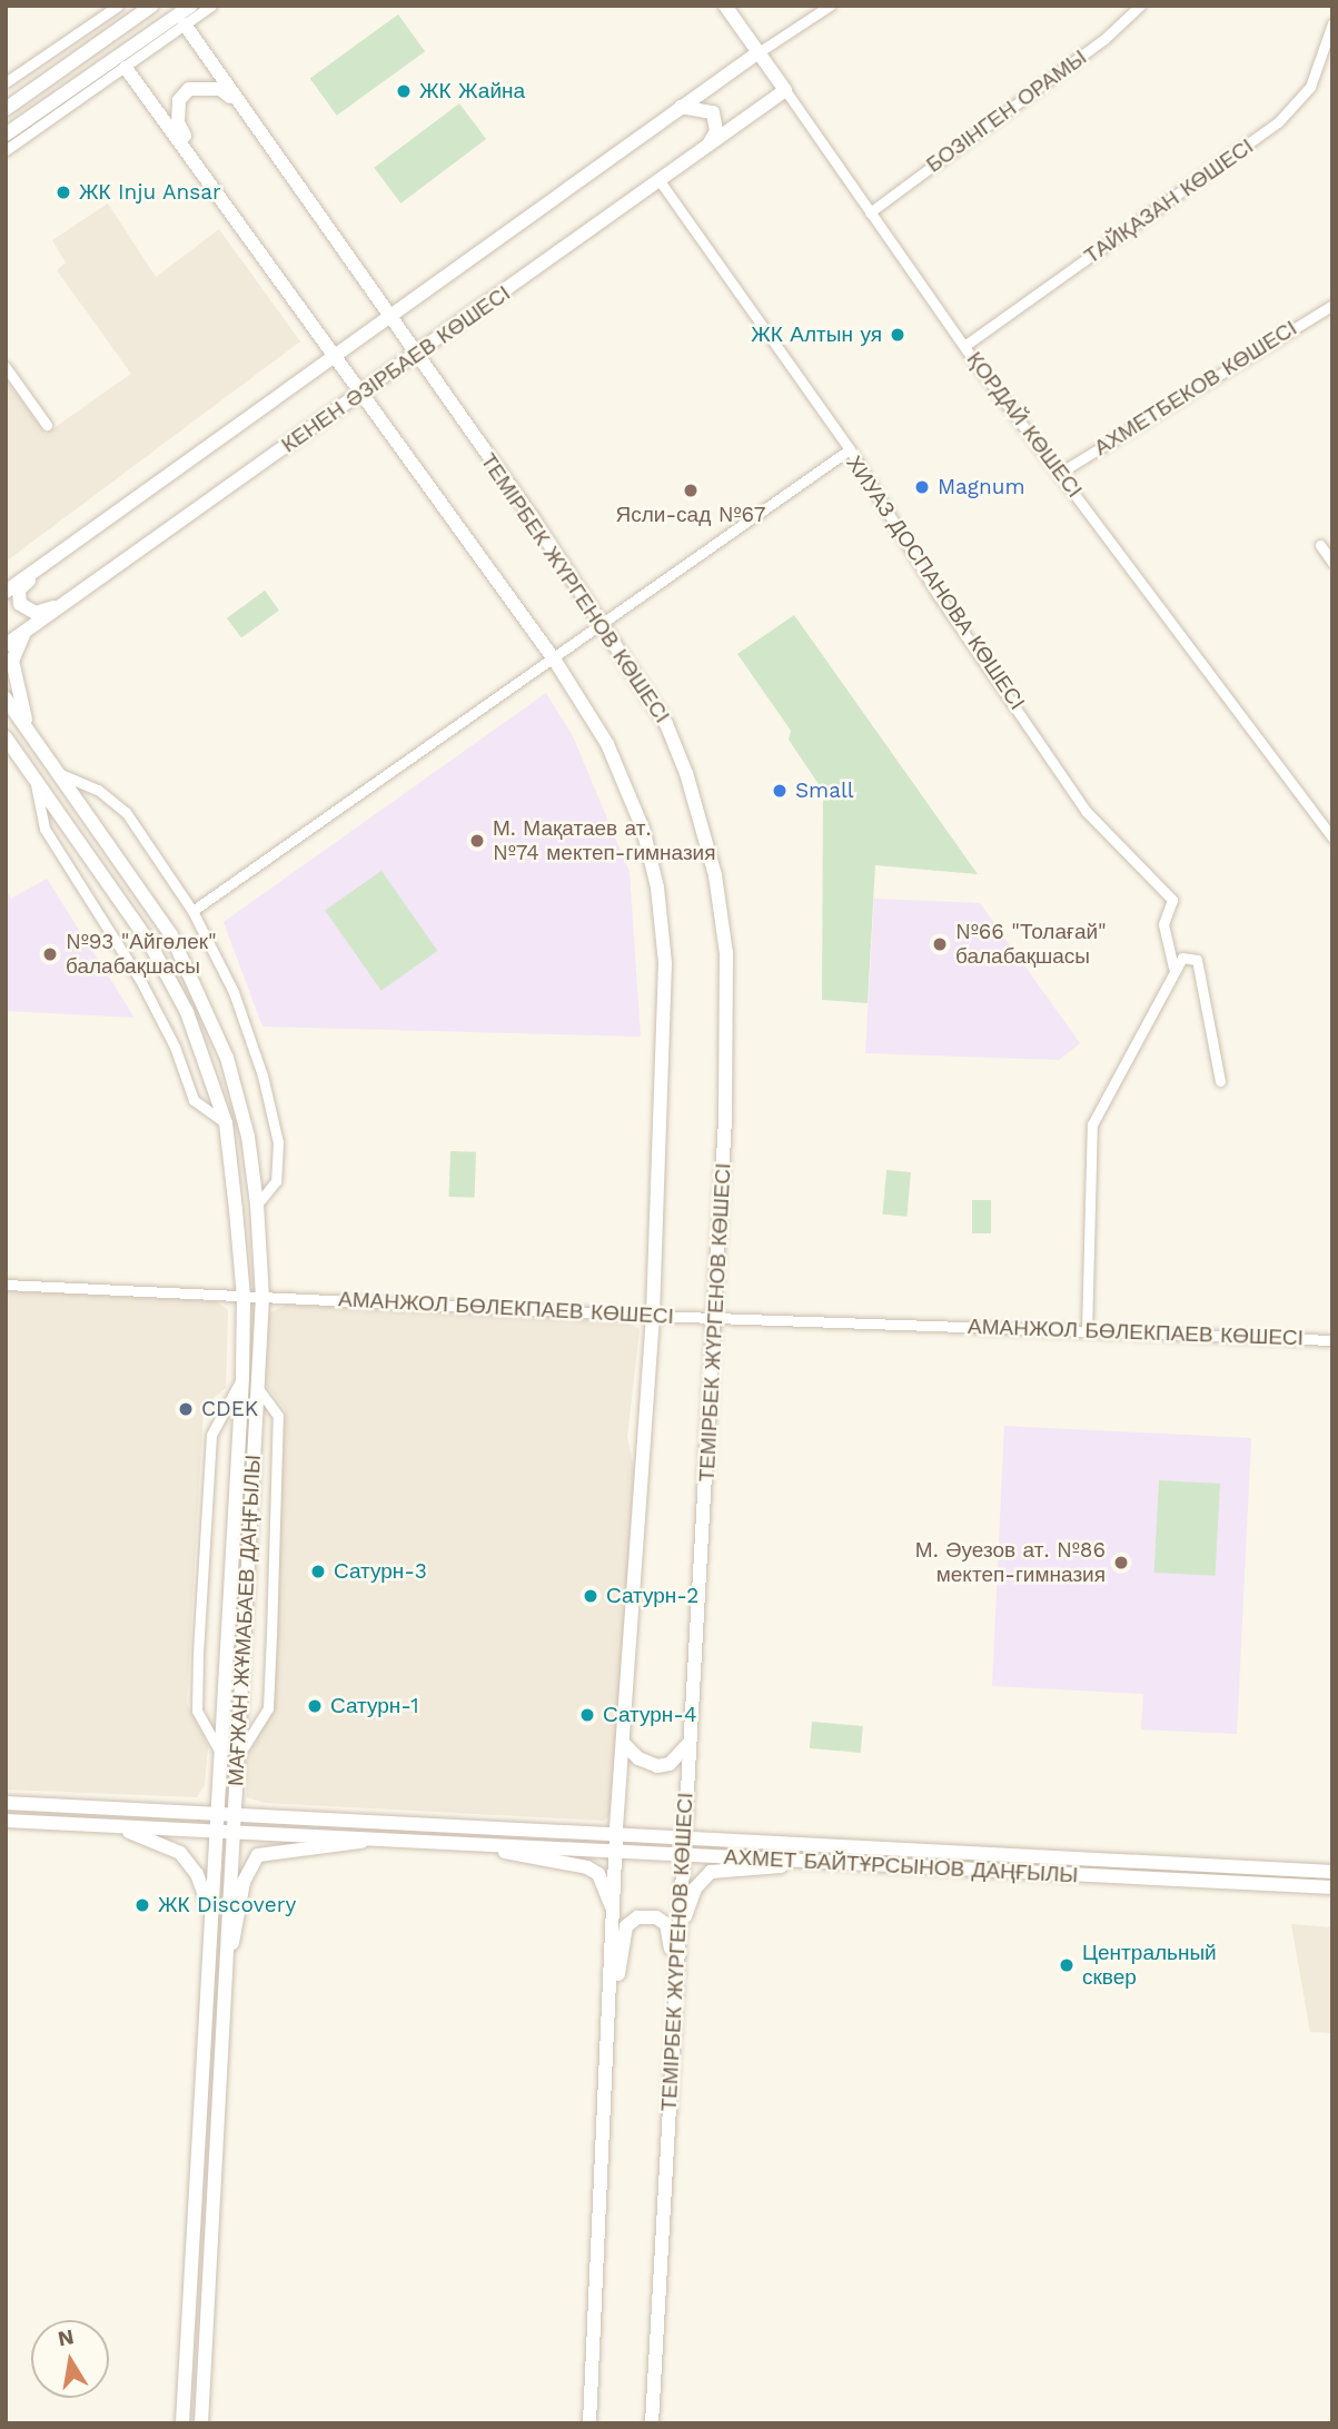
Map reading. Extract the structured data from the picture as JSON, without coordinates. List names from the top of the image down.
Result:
{
  "streets": {
    "street": [
      "БОЗІНГЕН ОРАМЫ",
      "ТАЙҚАЗАН КӨШЕСІ",
      "КЕНЕН ӘЗІРБАЕВ КӨШЕСІ",
      "АХМЕТБЕКОВ КӨШЕСІ",
      "ҚОРДАЙ КӨШЕСІ",
      "ХИУАЗ ДОСПАНОВА КӨШЕСІ",
      "ТЕМІРБЕК ЖҮРГЕНОВ КӨШЕСІ",
      "АМАНЖОЛ БӨЛЕКПАЕВ КӨШЕСІ",
      "МАҒЖАН ЖҰМАБАЕВ ДАҢҒЫЛЫ",
      "АХМЕТ БАЙТҰРСЫНОВ ДАҢҒЫЛЫ"
    ]
  },
  "crossings": [
    ["БОЗІНГЕН ОРАМЫ", "ҚОРДАЙ КӨШЕСІ"],
    ["ТАЙҚАЗАН КӨШЕСІ", "ҚОРДАЙ КӨШЕСІ"],
    ["КЕНЕН ӘЗІРБАЕВ КӨШЕСІ", "ҚОРДАЙ КӨШЕСІ"],
    ["КЕНЕН ӘЗІРБАЕВ КӨШЕСІ", "ТЕМІРБЕК ЖҮРГЕНОВ КӨШЕСІ"],
    ["АХМЕТБЕКОВ КӨШЕСІ", "ҚОРДАЙ КӨШЕСІ"],
    ["ХИУАЗ ДОСПАНОВА КӨШЕСІ", "ТЕМІРБЕК ЖҮРГЕНОВ КӨШЕСІ"],
    ["ТЕМІРБЕК ЖҮРГЕНОВ КӨШЕСІ", "АМАНЖОЛ БӨЛЕКПАЕВ КӨШЕСІ"],
    ["ТЕМІРБЕК ЖҮРГЕНОВ КӨШЕСІ", "АХМЕТ БАЙТҰРСЫНОВ ДАҢҒЫЛЫ"],
    ["АМАНЖОЛ БӨЛЕКПАЕВ КӨШЕСІ", "МАҒЖАН ЖҰМАБАЕВ ДАҢҒЫЛЫ"],
    ["МАҒЖАН ЖҰМАБАЕВ ДАҢҒЫЛЫ", "АХМЕТ БАЙТҰРСЫНОВ ДАҢҒЫЛЫ"]
  ],
  "places": [
    "ЖК Жайна",
    "ЖК Inju Ansar",
    "ЖК Алтын уя",
    "Magnum",
    "Ясли-сад №67",
    "Small",
    "М. Мақатаев ат. №74 мектеп-гимназия",
    "№66 \"Толағай\" балабақшасы",
    "№93 \"Айгөлек\" балабақшасы",
    "CDEK",
    "М. Әуезов ат. №86 мектеп-гимназия",
    "Сатурн-3",
    "Сатурн-2",
    "Сатурн-1",
    "Сатурн-4",
    "ЖК Discovery",
    "Центральный сквер"
  ],
  "north": "top"
}
